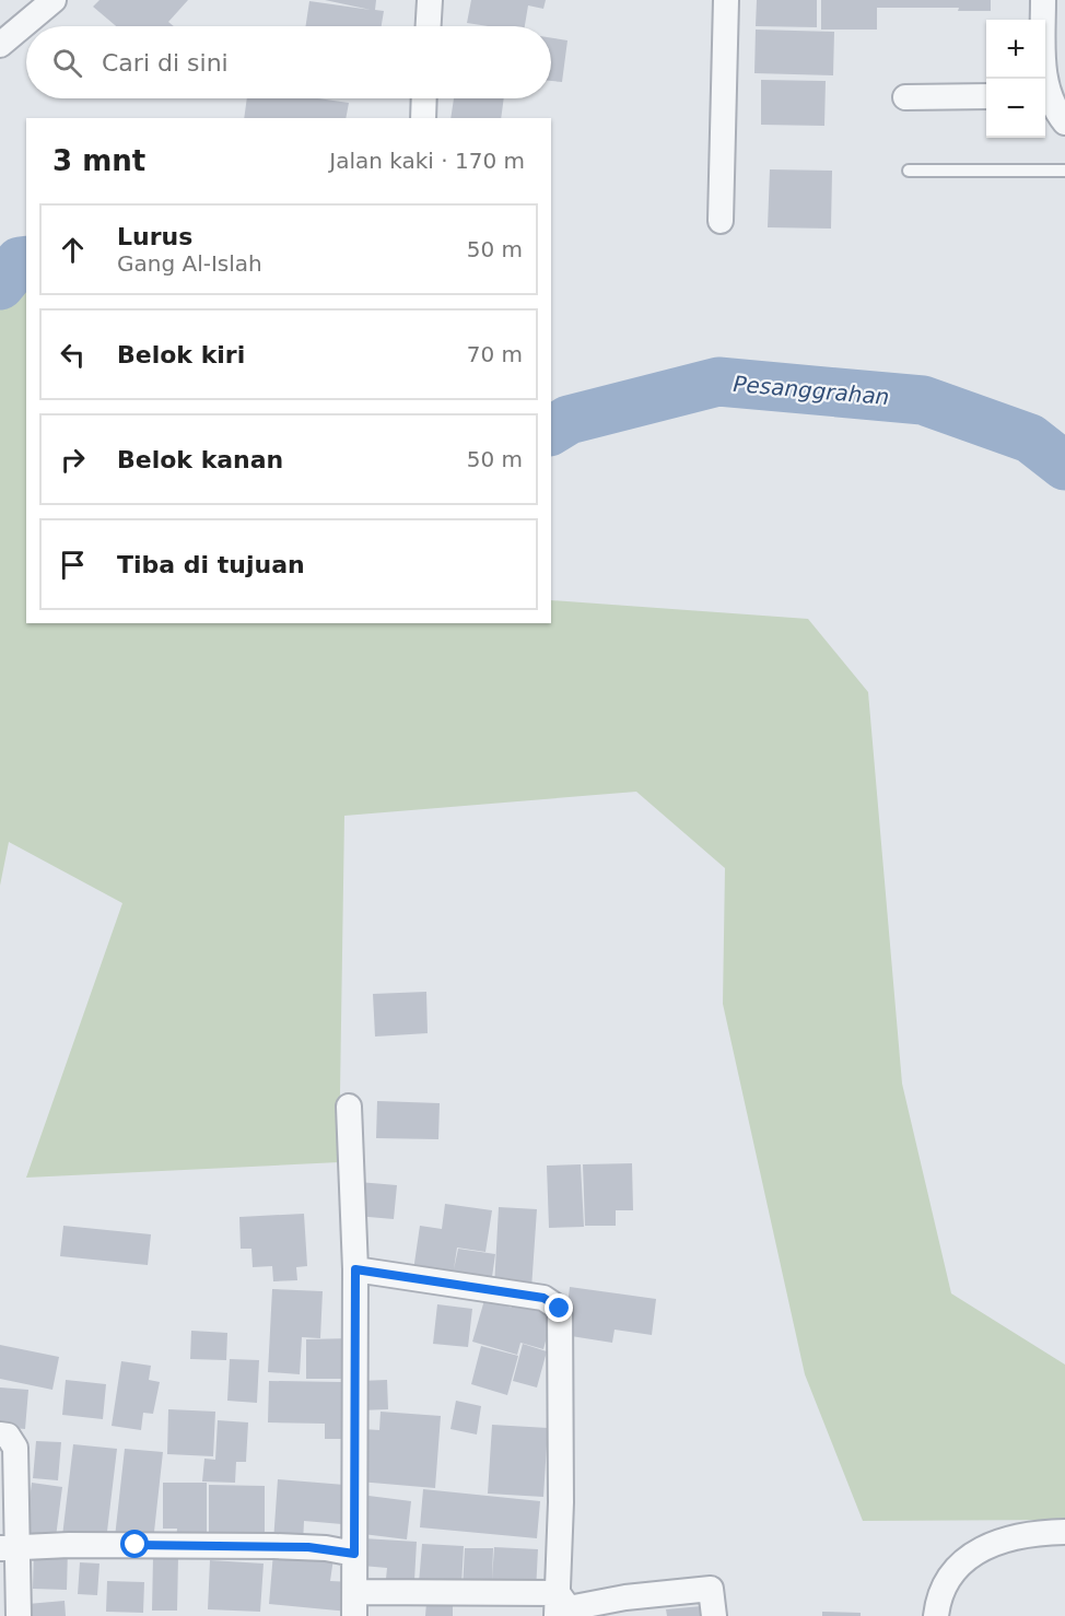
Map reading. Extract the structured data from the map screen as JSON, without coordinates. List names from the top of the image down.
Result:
{
  "water": ["Pesanggrahan"],
  "page": {
    "map_buttons": ["+", "−"],
    "search": "Cari di sini",
    "heading": ["3 mnt", "Jalan kaki · 170 m"],
    "list": [
      ["Lurus", "Gang Al-Islah", "50 m"],
      ["Belok kiri", "70 m"],
      ["Belok kanan", "50 m"],
      "Tiba di tujuan"
    ]
  }
}
